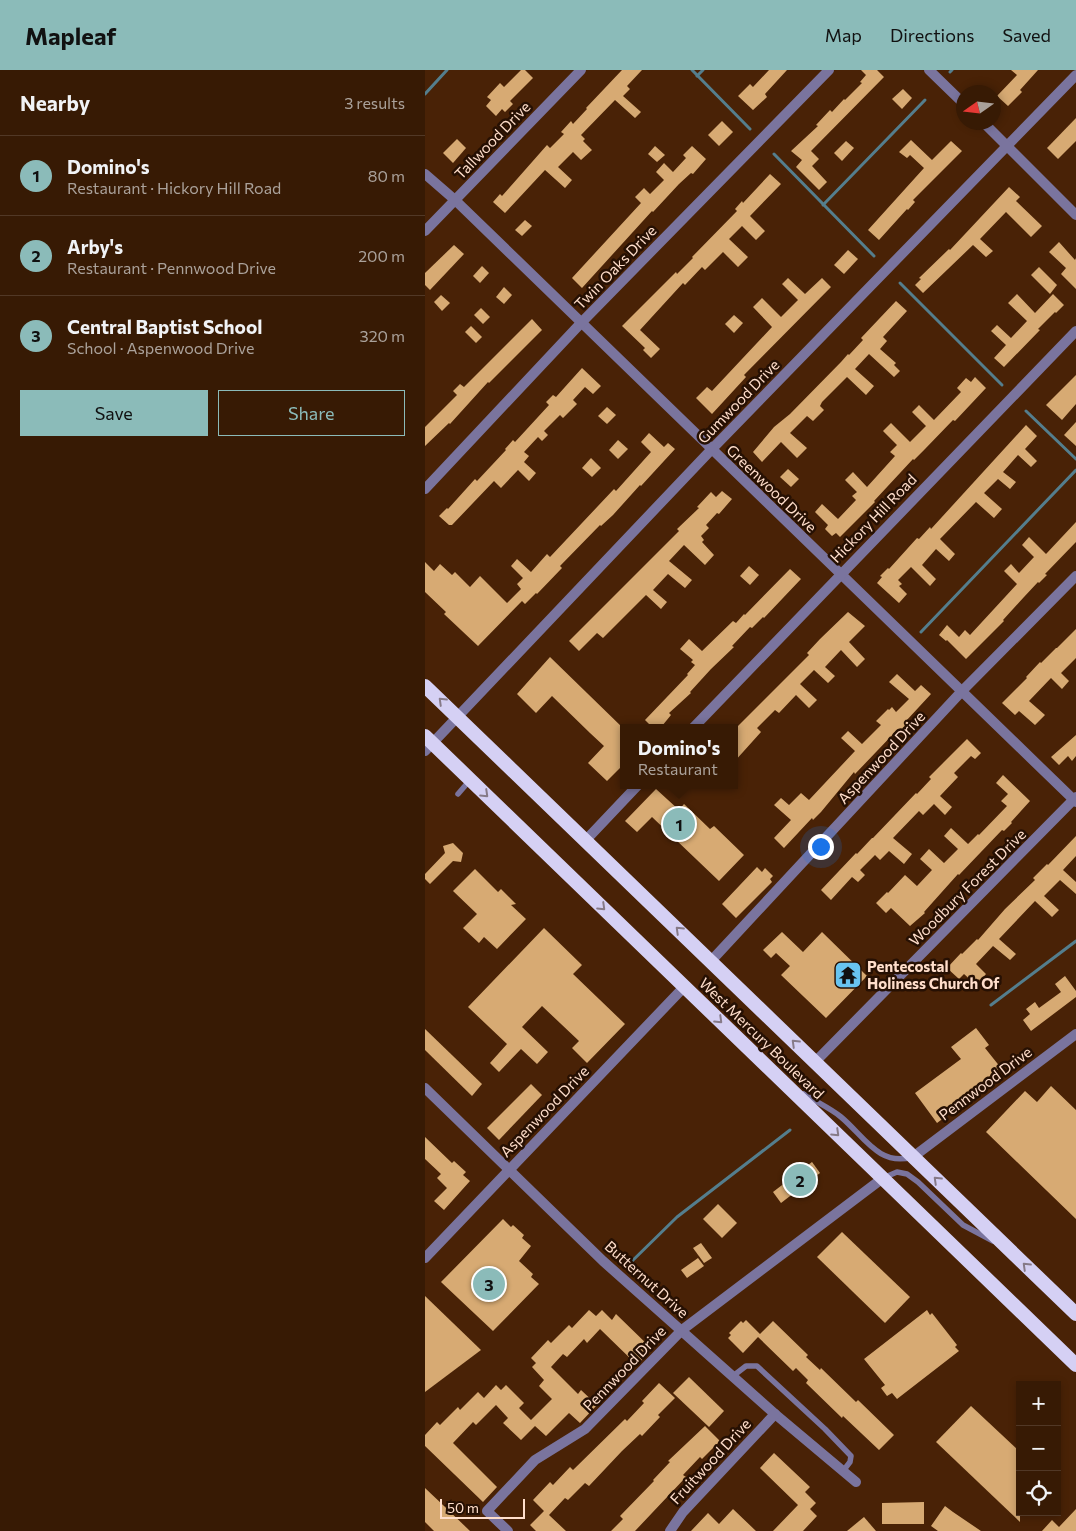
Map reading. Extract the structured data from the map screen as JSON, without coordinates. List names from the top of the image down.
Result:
{
  "streets": {
    "highway": ["West Mercury Boulevard"],
    "street": [
      "Tallwood Drive",
      "Twin Oaks Drive",
      "Gumwood Drive",
      "Greenwood Drive",
      "Hickory Hill Road",
      "Aspenwood Drive",
      "Woodbury Forest Drive",
      "Pennwood Drive",
      "Butternut Drive",
      "Fruitwood Drive"
    ]
  },
  "crossings": [
    ["Tallwood Drive", "Greenwood Drive"],
    ["Twin Oaks Drive", "Greenwood Drive"],
    ["Gumwood Drive", "Greenwood Drive"],
    ["Gumwood Drive", "West Mercury Boulevard"],
    ["Greenwood Drive", "Hickory Hill Road"],
    ["Greenwood Drive", "Aspenwood Drive"],
    ["Greenwood Drive", "Woodbury Forest Drive"],
    ["Aspenwood Drive", "West Mercury Boulevard"],
    ["Aspenwood Drive", "Butternut Drive"],
    ["Woodbury Forest Drive", "West Mercury Boulevard"],
    ["West Mercury Boulevard", "Pennwood Drive"],
    ["Pennwood Drive", "Butternut Drive"],
    ["Butternut Drive", "Fruitwood Drive"]
  ],
  "places": {
    "temple": ["Pentecostal Holiness Church Of"]
  },
  "scale_bar": "50 m",
  "north": "left",
  "page": {
    "header": "Mapleaf",
    "nav": ["Map", "Directions", "Saved"],
    "heading": ["Nearby", "3 results"],
    "list": [
      {
        "mark": "1",
        "name": "Domino's",
        "note": "Restaurant · Hickory Hill Road",
        "value": "80 m"
      },
      {
        "mark": "2",
        "name": "Arby's",
        "note": "Restaurant · Pennwood Drive",
        "value": "200 m"
      },
      {
        "mark": "3",
        "name": "Central Baptist School",
        "note": "School · Aspenwood Drive",
        "value": "320 m"
      }
    ],
    "buttons": ["Save", "Share"],
    "popup": ["Domino's", "Restaurant"],
    "pins": ["1", "2", "3"],
    "map_buttons": ["+", "−"],
    "scale": "50 m"
  }
}
